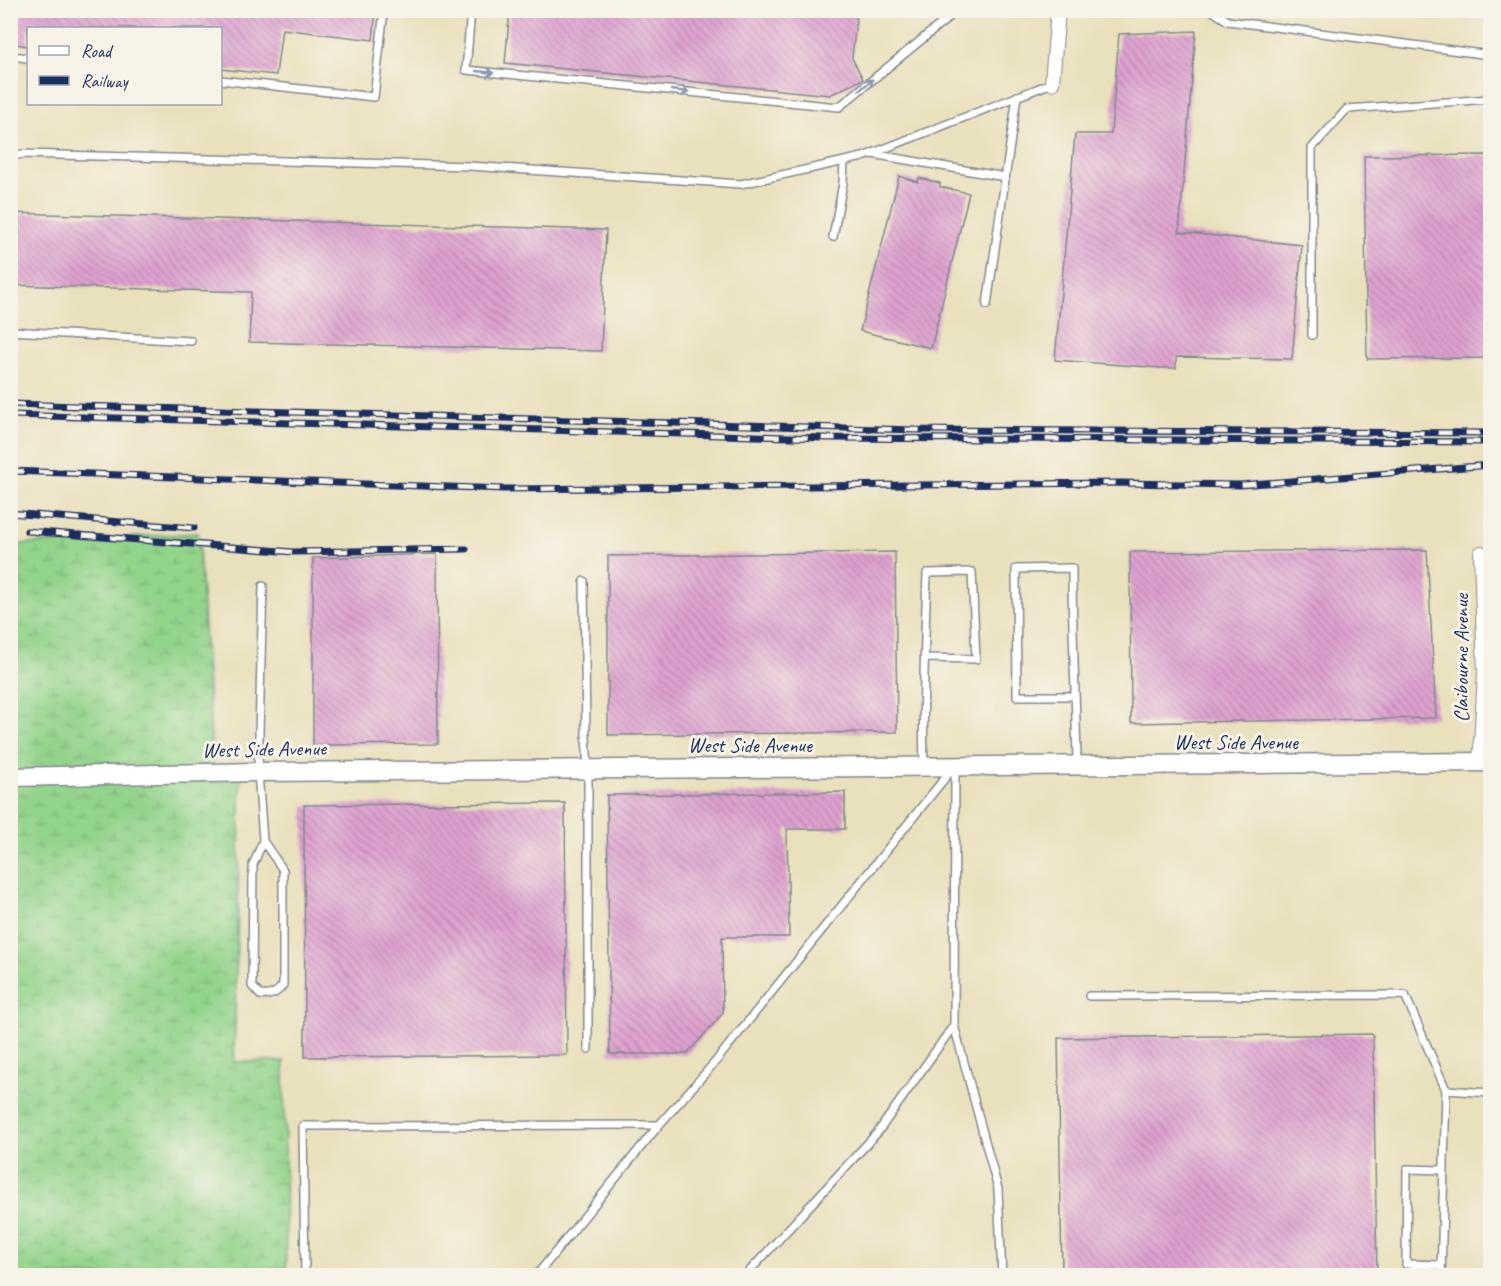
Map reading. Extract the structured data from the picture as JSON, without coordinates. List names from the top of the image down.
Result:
{
  "streets": {
    "street": ["Claibourne Avenue", "West Side Avenue"]
  },
  "crossings": [
    ["Claibourne Avenue", "West Side Avenue"]
  ],
  "legend": ["Road", "Railway"]
}
